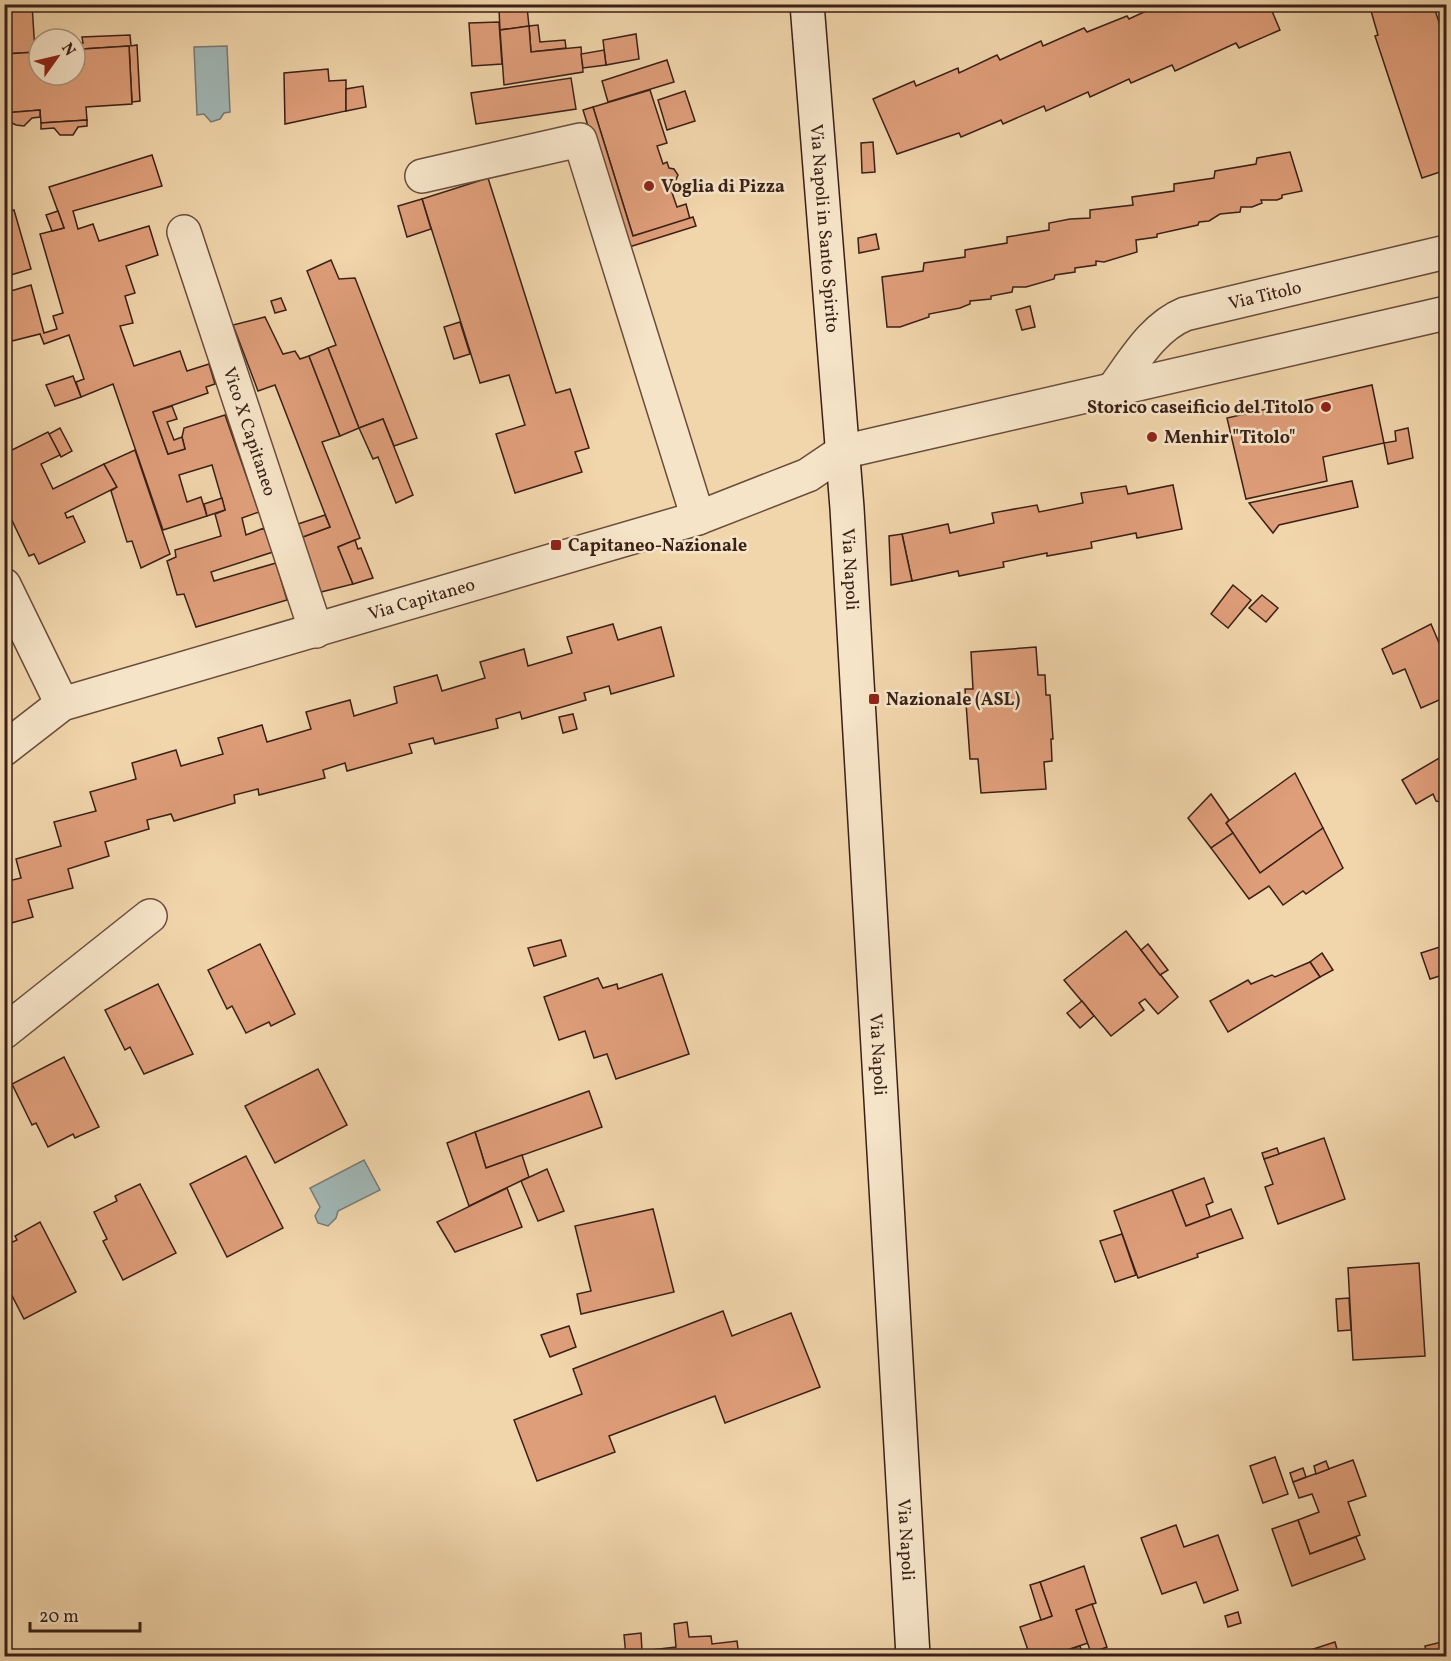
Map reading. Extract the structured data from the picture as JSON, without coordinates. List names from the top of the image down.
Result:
{
  "streets": {
    "street": [
      "Via Napoli in Santo Spirito",
      "Via Titolo",
      "Vico X Capitaneo",
      "Via Napoli",
      "Via Capitaneo"
    ]
  },
  "crossings": [
    ["Via Napoli in Santo Spirito", "Via Napoli"],
    ["Via Napoli in Santo Spirito", "Via Capitaneo"],
    ["Vico X Capitaneo", "Via Capitaneo"],
    ["Via Napoli", "Via Capitaneo"]
  ],
  "places": {
    "other": ["Voglia di Pizza", "Storico caseificio del Titolo", "Menhir \"Titolo\""],
    "transit": ["Capitaneo-Nazionale", "Nazionale (ASL)"]
  },
  "scale_bar": "20 m",
  "north": "top right"
}
